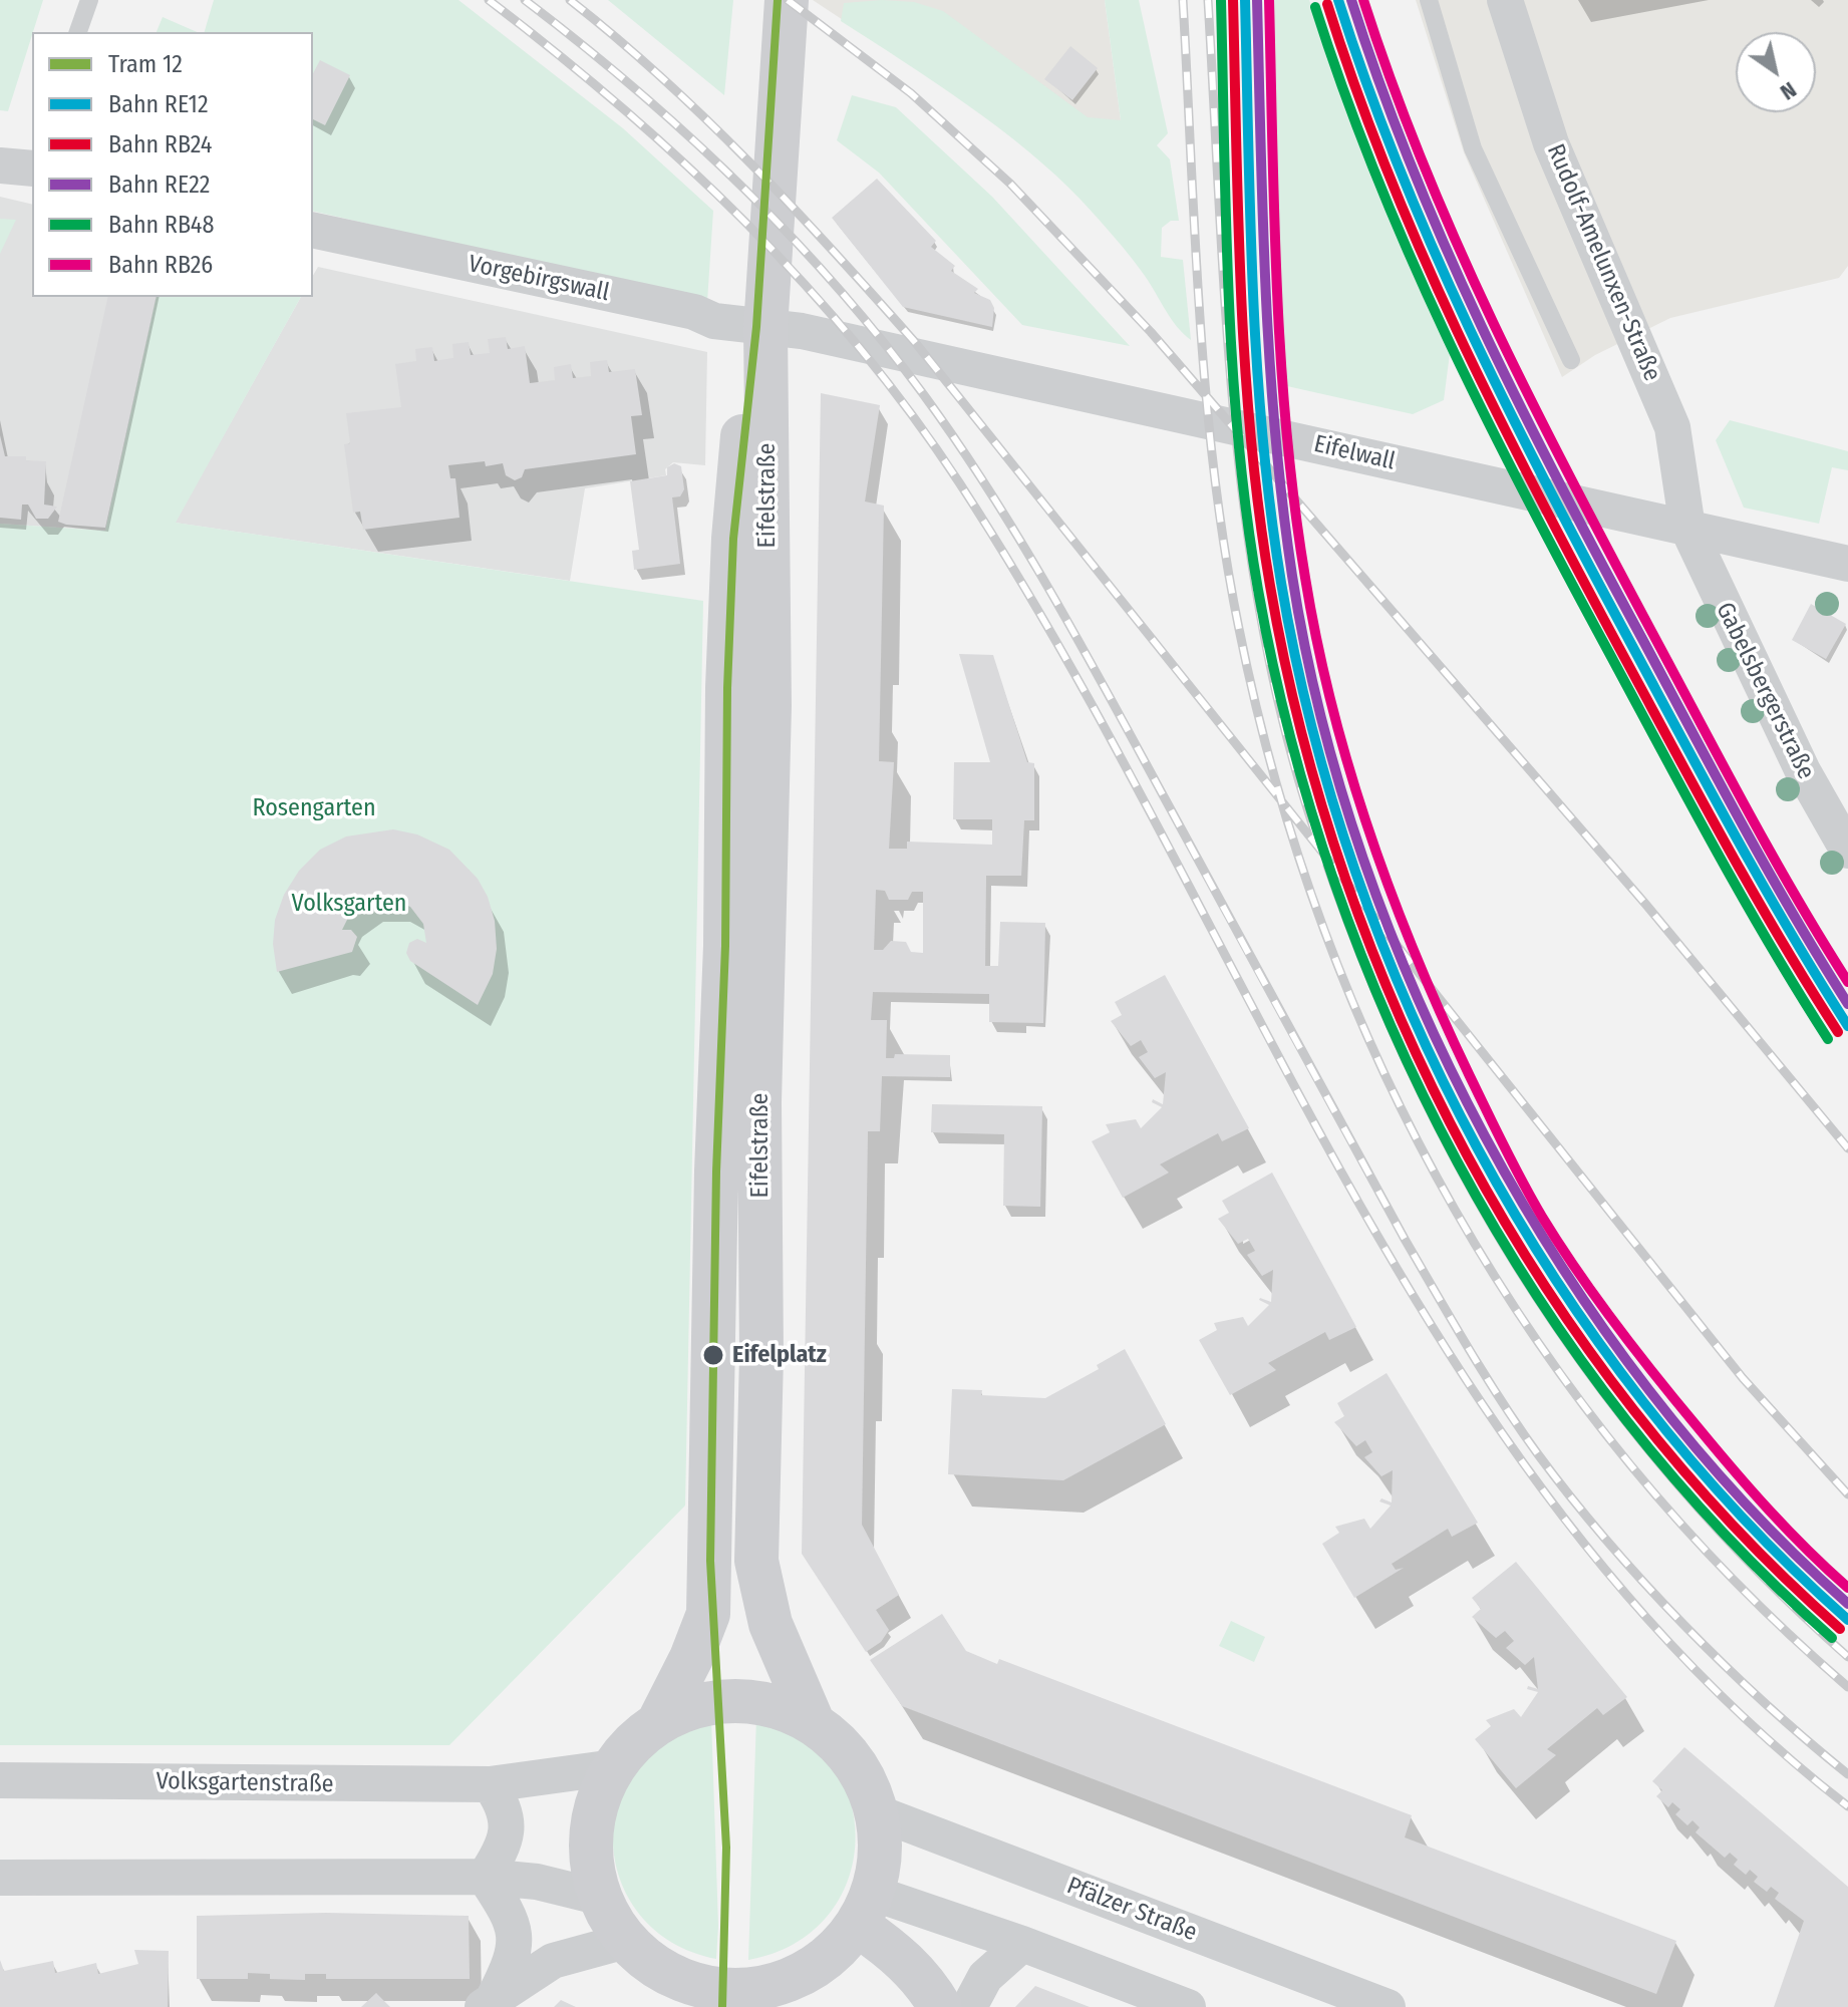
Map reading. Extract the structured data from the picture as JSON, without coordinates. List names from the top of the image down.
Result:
{
  "streets": {
    "street": [
      "Rudolf-Amelunxen-Straße",
      "Vorgebirgswall",
      "Eifelwall",
      "Eifelstraße",
      "Gabelsbergerstraße",
      "Volksgartenstraße",
      "Pfälzer Straße"
    ]
  },
  "crossings": [
    ["Rudolf-Amelunxen-Straße", "Eifelwall"],
    ["Rudolf-Amelunxen-Straße", "Gabelsbergerstraße"],
    ["Vorgebirgswall", "Eifelwall"],
    ["Vorgebirgswall", "Eifelstraße"],
    ["Eifelwall", "Eifelstraße"],
    ["Eifelwall", "Gabelsbergerstraße"]
  ],
  "parks": ["Rosengarten", "Volksgarten"],
  "places": ["Eifelplatz"],
  "lines": [
    "tram line 12",
    "rail line RE12",
    "rail line RB24",
    "rail line RE22",
    "rail line RB26",
    "rail line RB48"
  ],
  "legend": [
    "Tram 12",
    "Bahn RE12",
    "Bahn RB24",
    "Bahn RE22",
    "Bahn RB48",
    "Bahn RB26"
  ],
  "north": "bottom right"
}
